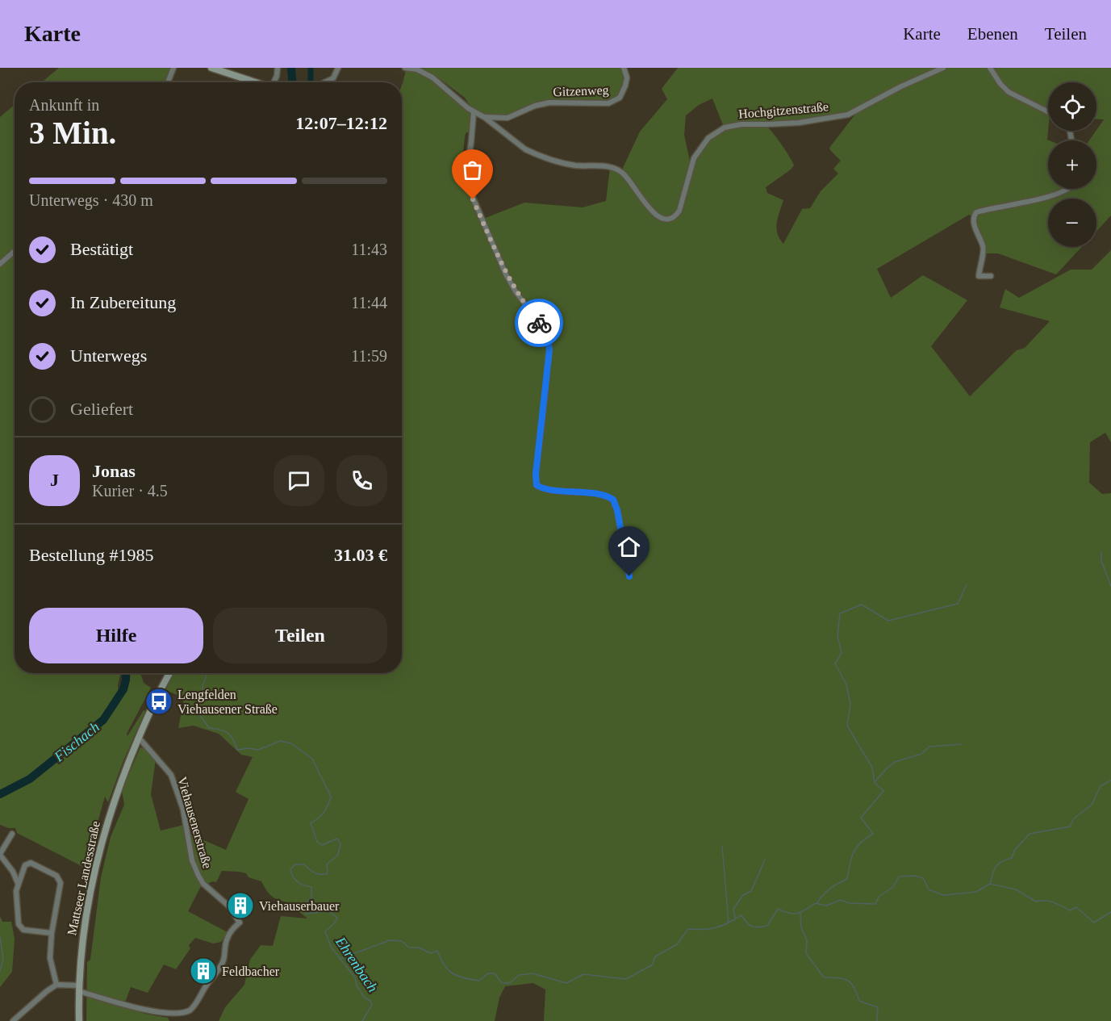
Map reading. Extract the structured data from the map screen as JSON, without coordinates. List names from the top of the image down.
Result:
{
  "streets": {
    "main road": ["Mattseer Landesstraße"],
    "street": ["Gitzenweg", "Hochgitzenstraße", "Viehausenerstraße"]
  },
  "crossings": [
    ["Gitzenweg", "Hochgitzenstraße"],
    ["Viehausenerstraße", "Mattseer Landesstraße"]
  ],
  "water": ["Fischach", "Ehrenbach"],
  "places": {
    "bus stop": ["Lengfelden Viehausener Straße"],
    "building": ["Viehauserbauer", "Feldbacher"]
  },
  "page": {
    "header": "Karte",
    "nav": ["Karte", "Ebenen", "Teilen"],
    "map_buttons": ["+", "−"],
    "heading": ["3 Min.", "Ankunft in", "12:07–12:12"],
    "panel": [
      "Jonas",
      "Kurier · 4.5",
      "Bestellung #1985",
      "31.03 €"
    ],
    "bar": "Unterwegs · 430 m",
    "list": [
      ["Bestätigt", "11:43"],
      ["In Zubereitung", "11:44"],
      ["Unterwegs", "11:59"],
      "Geliefert"
    ],
    "round": "J",
    "buttons": ["Hilfe", "Teilen"]
  }
}
